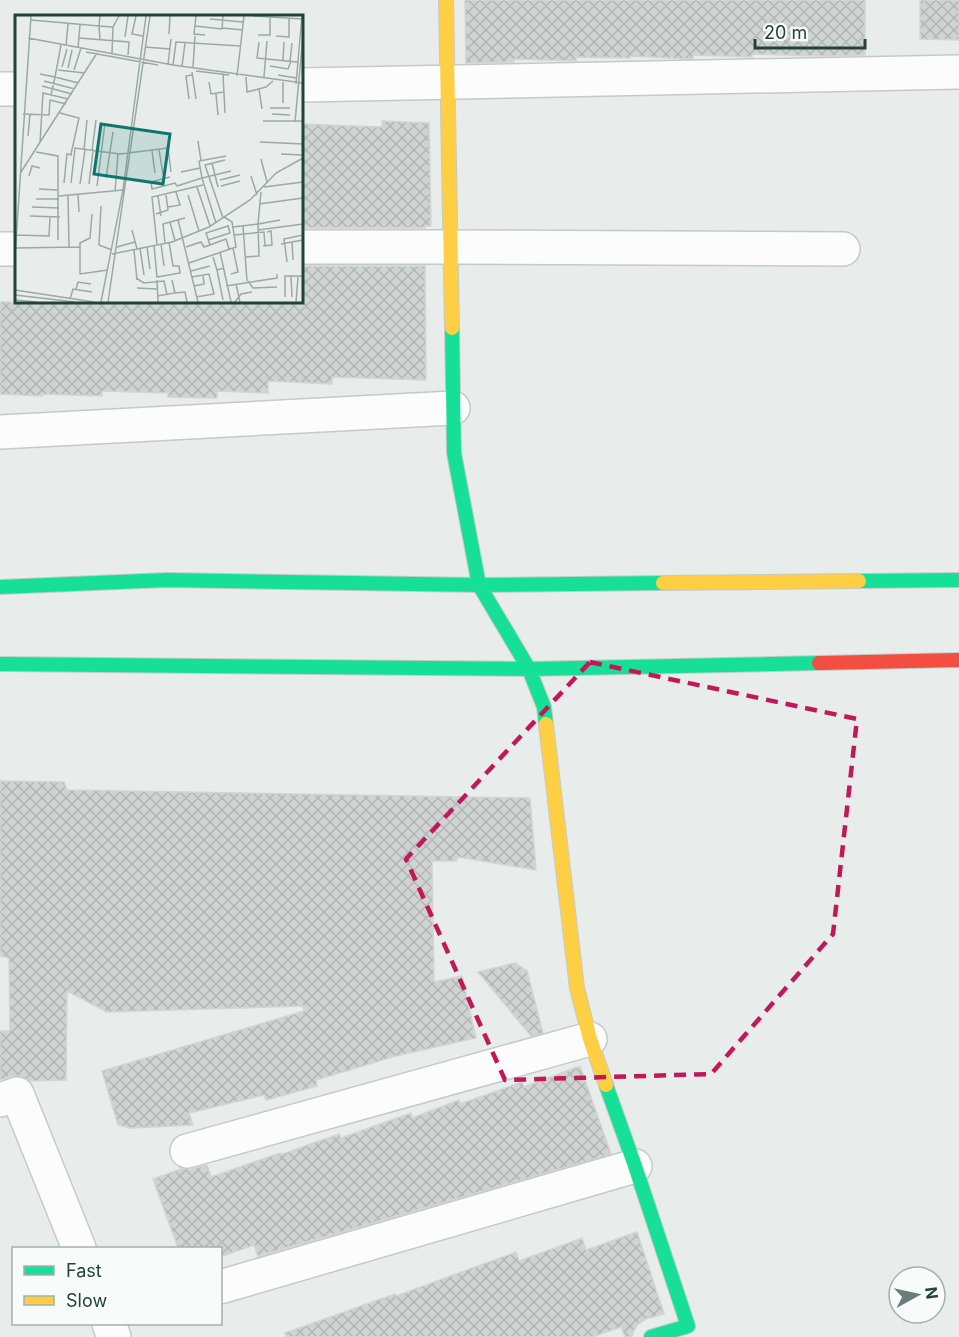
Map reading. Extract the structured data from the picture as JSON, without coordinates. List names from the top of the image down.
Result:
{
  "legend": ["Fast", "Slow"],
  "scale_bar": "20 m",
  "north": "right"
}
